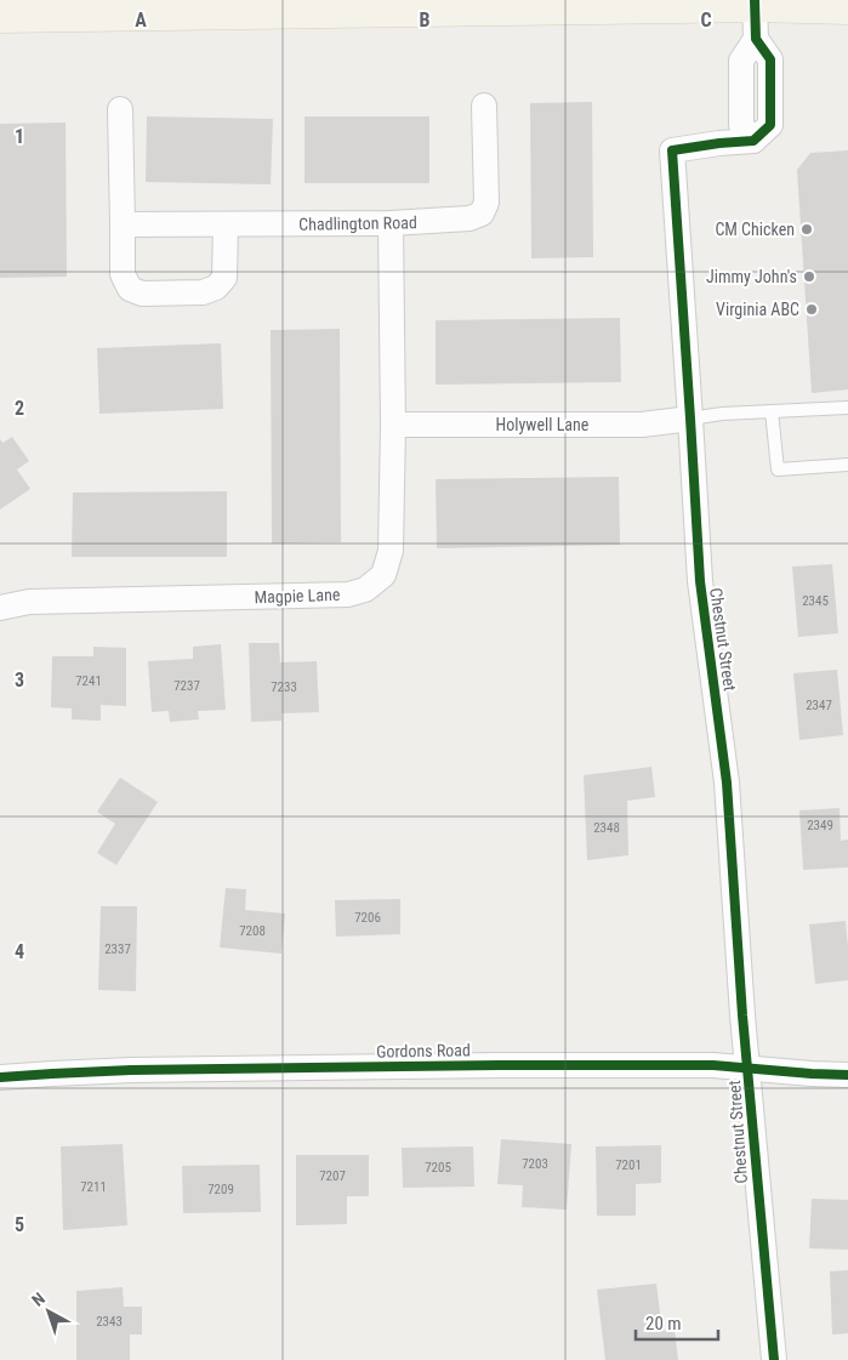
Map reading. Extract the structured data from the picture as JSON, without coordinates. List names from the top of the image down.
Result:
{
  "streets": {
    "street": [
      "Chadlington Road",
      "Holywell Lane",
      "Magpie Lane",
      "Chestnut Street",
      "Gordons Road"
    ]
  },
  "crossings": [
    ["Chadlington Road", "Magpie Lane"],
    ["Holywell Lane", "Magpie Lane"],
    ["Holywell Lane", "Chestnut Street"],
    ["Chestnut Street", "Gordons Road"]
  ],
  "places": ["CM Chicken", "Jimmy John's", "Virginia ABC"],
  "house_numbers": [
    "2345",
    "7241",
    "7237",
    "7233",
    "2347",
    "2349",
    "2348",
    "7206",
    "7208",
    "2337",
    "7203",
    "7201",
    "7205",
    "7207",
    "7211",
    "7209",
    "2343"
  ],
  "scale_bar": "20 m",
  "north": "top left",
  "grid": {
    "columns": ["A", "B", "C"],
    "rows": [
      "1",
      "2",
      "3",
      "4",
      "5"
    ]
  }
}
